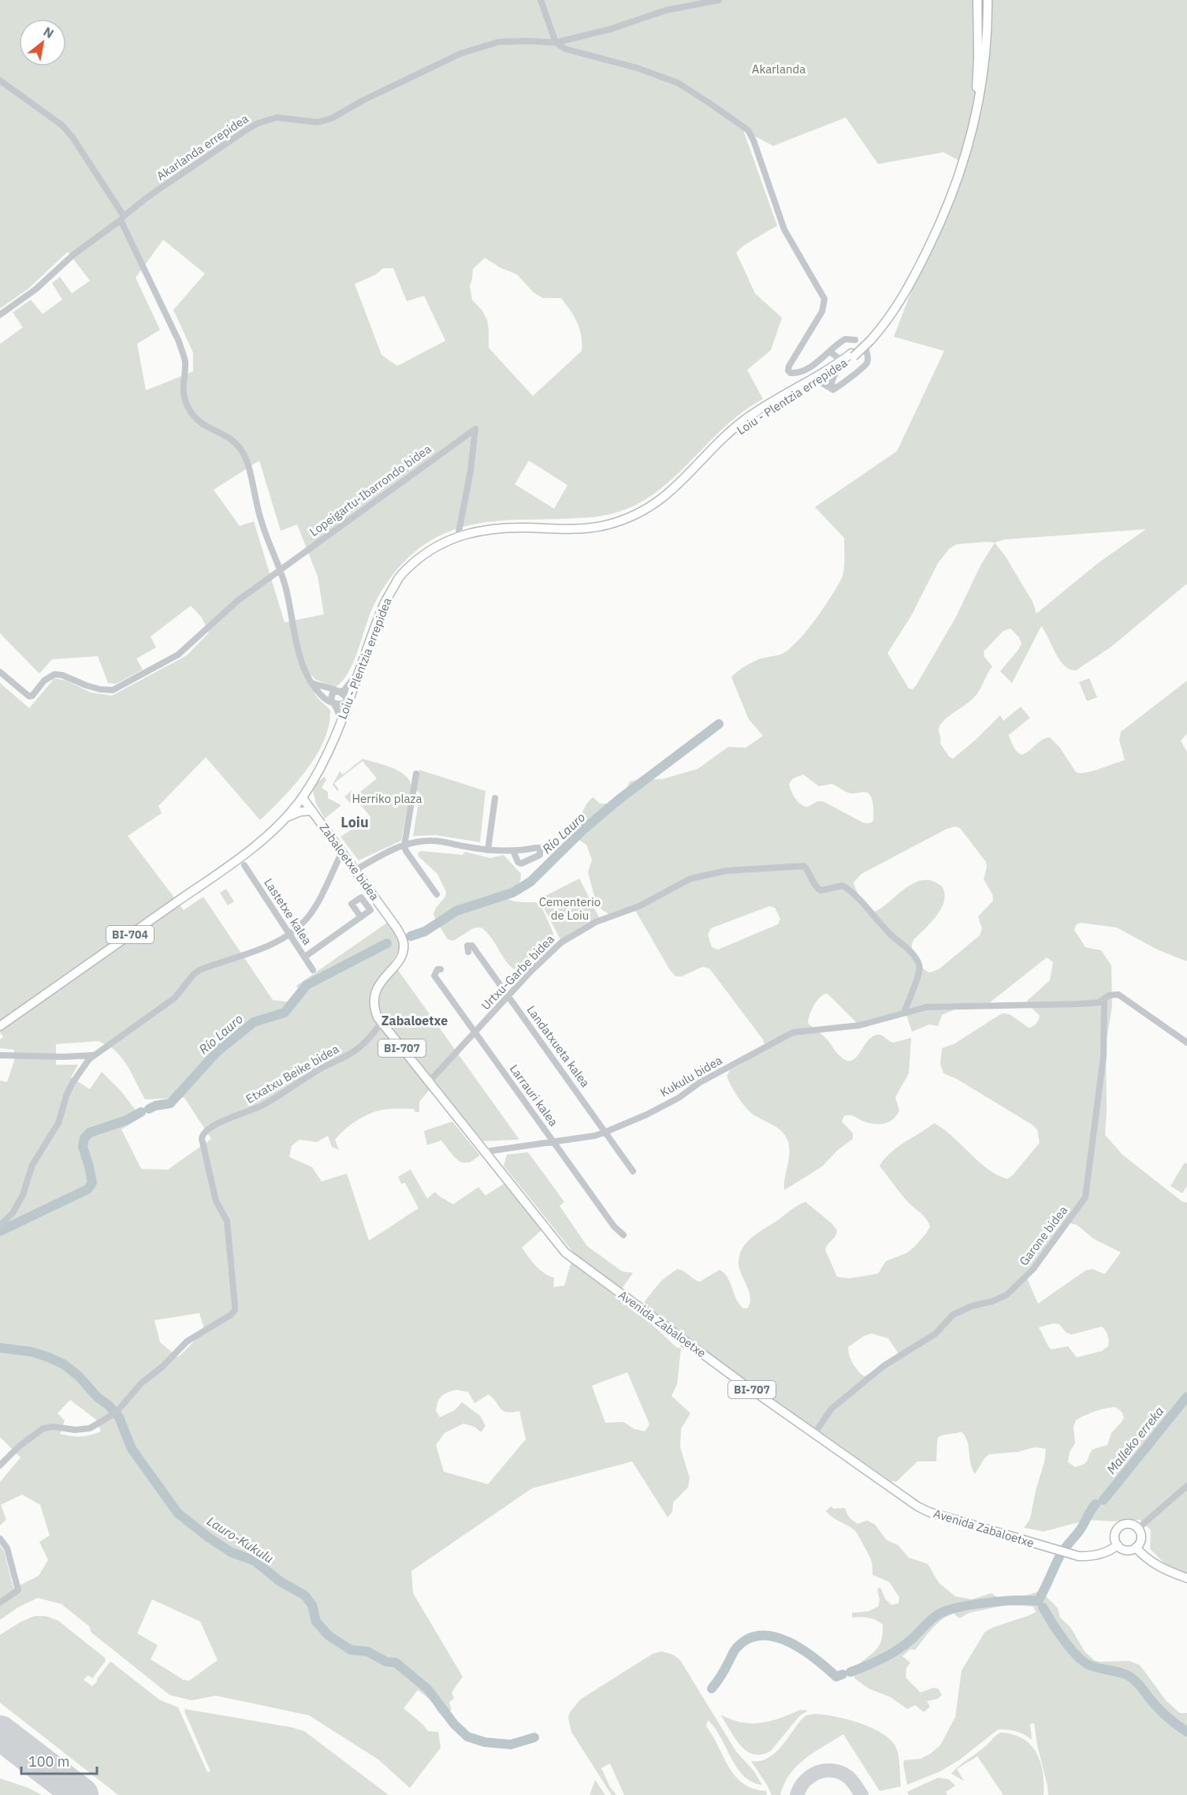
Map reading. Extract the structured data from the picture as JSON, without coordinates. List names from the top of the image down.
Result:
{
  "streets": {
    "main road": [
      "Loiu - Plentzia errepidea",
      "Zabaloetxe bidea",
      "BI-704",
      "BI-707",
      "Avenida Zabaloetxe"
    ],
    "street": [
      "Akarlanda errepidea",
      "Lopeigartu-Ibarrondo bidea",
      "Lastetxe kalea",
      "Urtxu-Garbe bidea",
      "Landatxueta kalea",
      "Etxatxu Beike bidea",
      "Kukulu bidea",
      "Larrauri kalea",
      "Garone bidea"
    ]
  },
  "crossings": [
    ["Loiu - Plentzia errepidea", "Zabaloetxe bidea"],
    ["Zabaloetxe bidea", "Avenida Zabaloetxe"],
    ["Urtxu-Garbe bidea", "Landatxueta kalea"],
    ["Urtxu-Garbe bidea", "Kukulu bidea"],
    ["Urtxu-Garbe bidea", "Larrauri kalea"],
    ["Urtxu-Garbe bidea", "Avenida Zabaloetxe"],
    ["Landatxueta kalea", "Kukulu bidea"],
    ["Etxatxu Beike bidea", "Avenida Zabaloetxe"],
    ["Kukulu bidea", "Larrauri kalea"],
    ["Kukulu bidea", "Garone bidea"],
    ["Kukulu bidea", "Avenida Zabaloetxe"],
    ["Garone bidea", "Avenida Zabaloetxe"]
  ],
  "districts": ["Loiu", "Zabaloetxe"],
  "water": ["Río Lauro", "Malleko erreka", "Lauro-Kukulu"],
  "parks": ["Akarlanda", "Herriko plaza", "Cementerio de Loiu"],
  "scale_bar": "100 m",
  "north": "top right"
}
